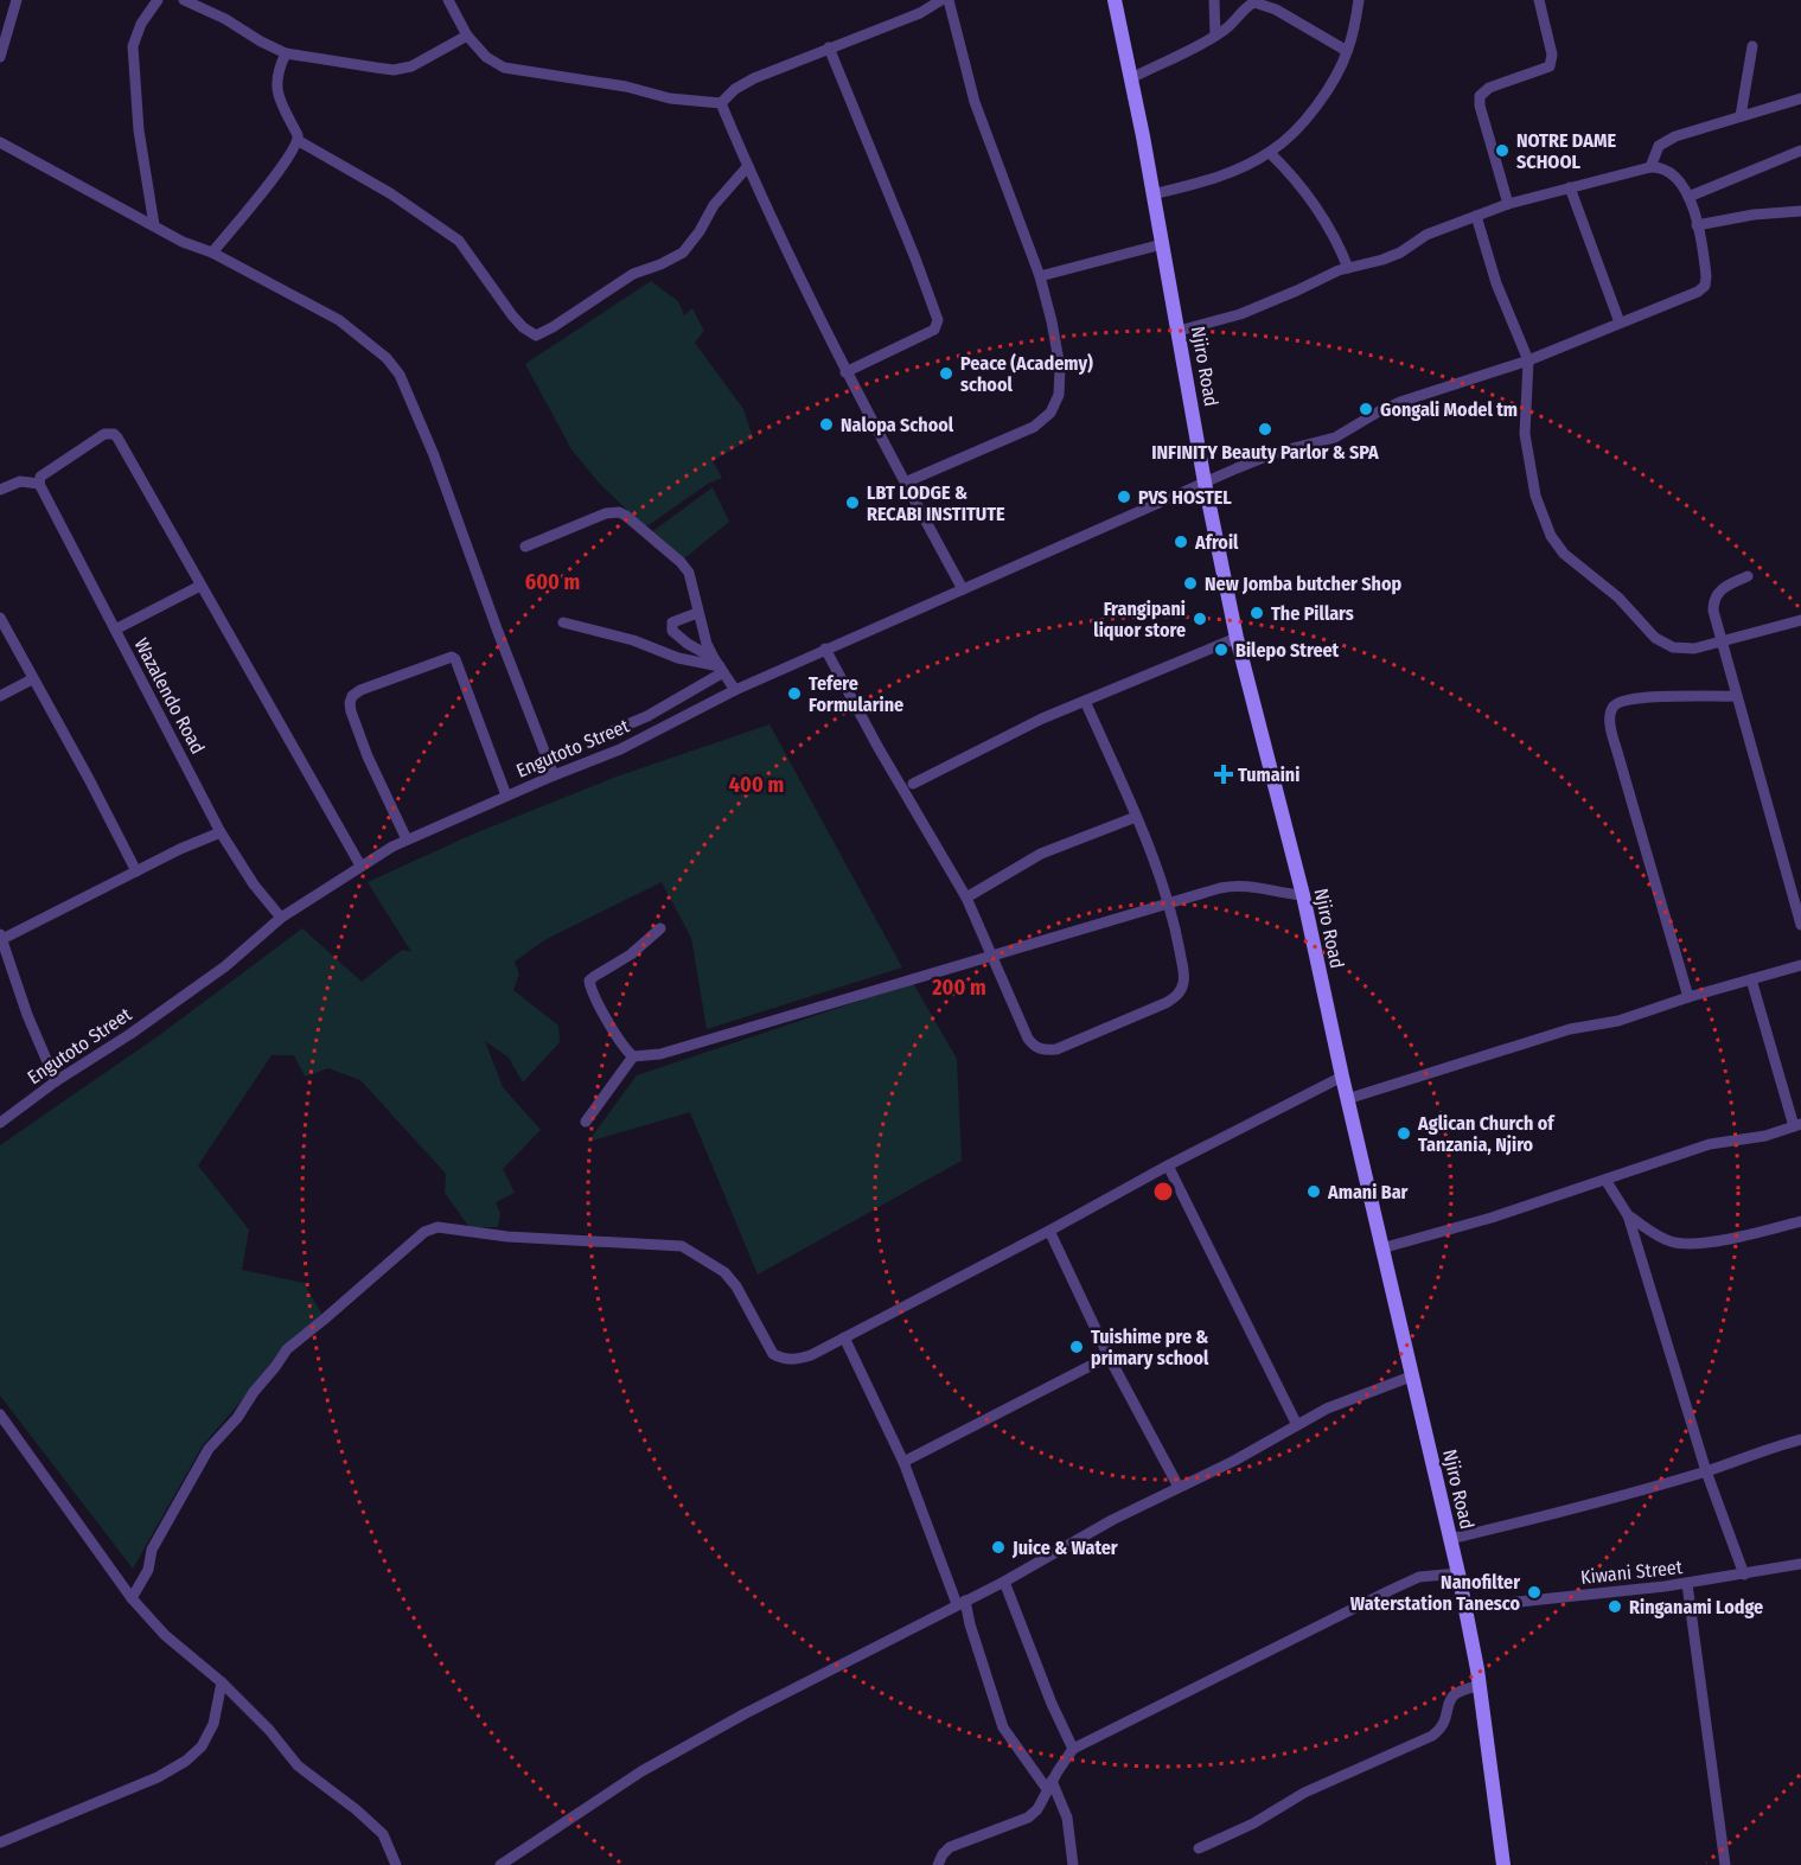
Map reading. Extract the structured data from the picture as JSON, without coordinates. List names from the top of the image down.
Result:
{
  "streets": {
    "street": [
      "Njiro Road",
      "Wazalendo Road",
      "Engutoto Street",
      "Kiwani Street"
    ]
  },
  "crossings": [
    ["Njiro Road", "Engutoto Street"],
    ["Njiro Road", "Kiwani Street"],
    ["Wazalendo Road", "Engutoto Street"]
  ],
  "places": {
    "other": [
      "NOTRE DAME SCHOOL",
      "Peace (Academy) school",
      "Gongali Model tm",
      "Nalopa School",
      "INFINITY Beauty Parlor & SPA",
      "PVS HOSTEL",
      "LBT LODGE & RECABI INSTITUTE",
      "Afroil",
      "New Jomba butcher Shop",
      "The Pillars",
      "Frangipani liquor store",
      "Bilepo Street",
      "Tefere Formularine",
      "Aglican Church of Tanzania, Njiro",
      "Amani Bar",
      "Tuishime pre & primary school",
      "Juice & Water",
      "Nanofilter Waterstation Tanesco",
      "Ringanami Lodge"
    ],
    "health": ["Tumaini"]
  },
  "rings": ["600 m", "400 m", "200 m"]
}
